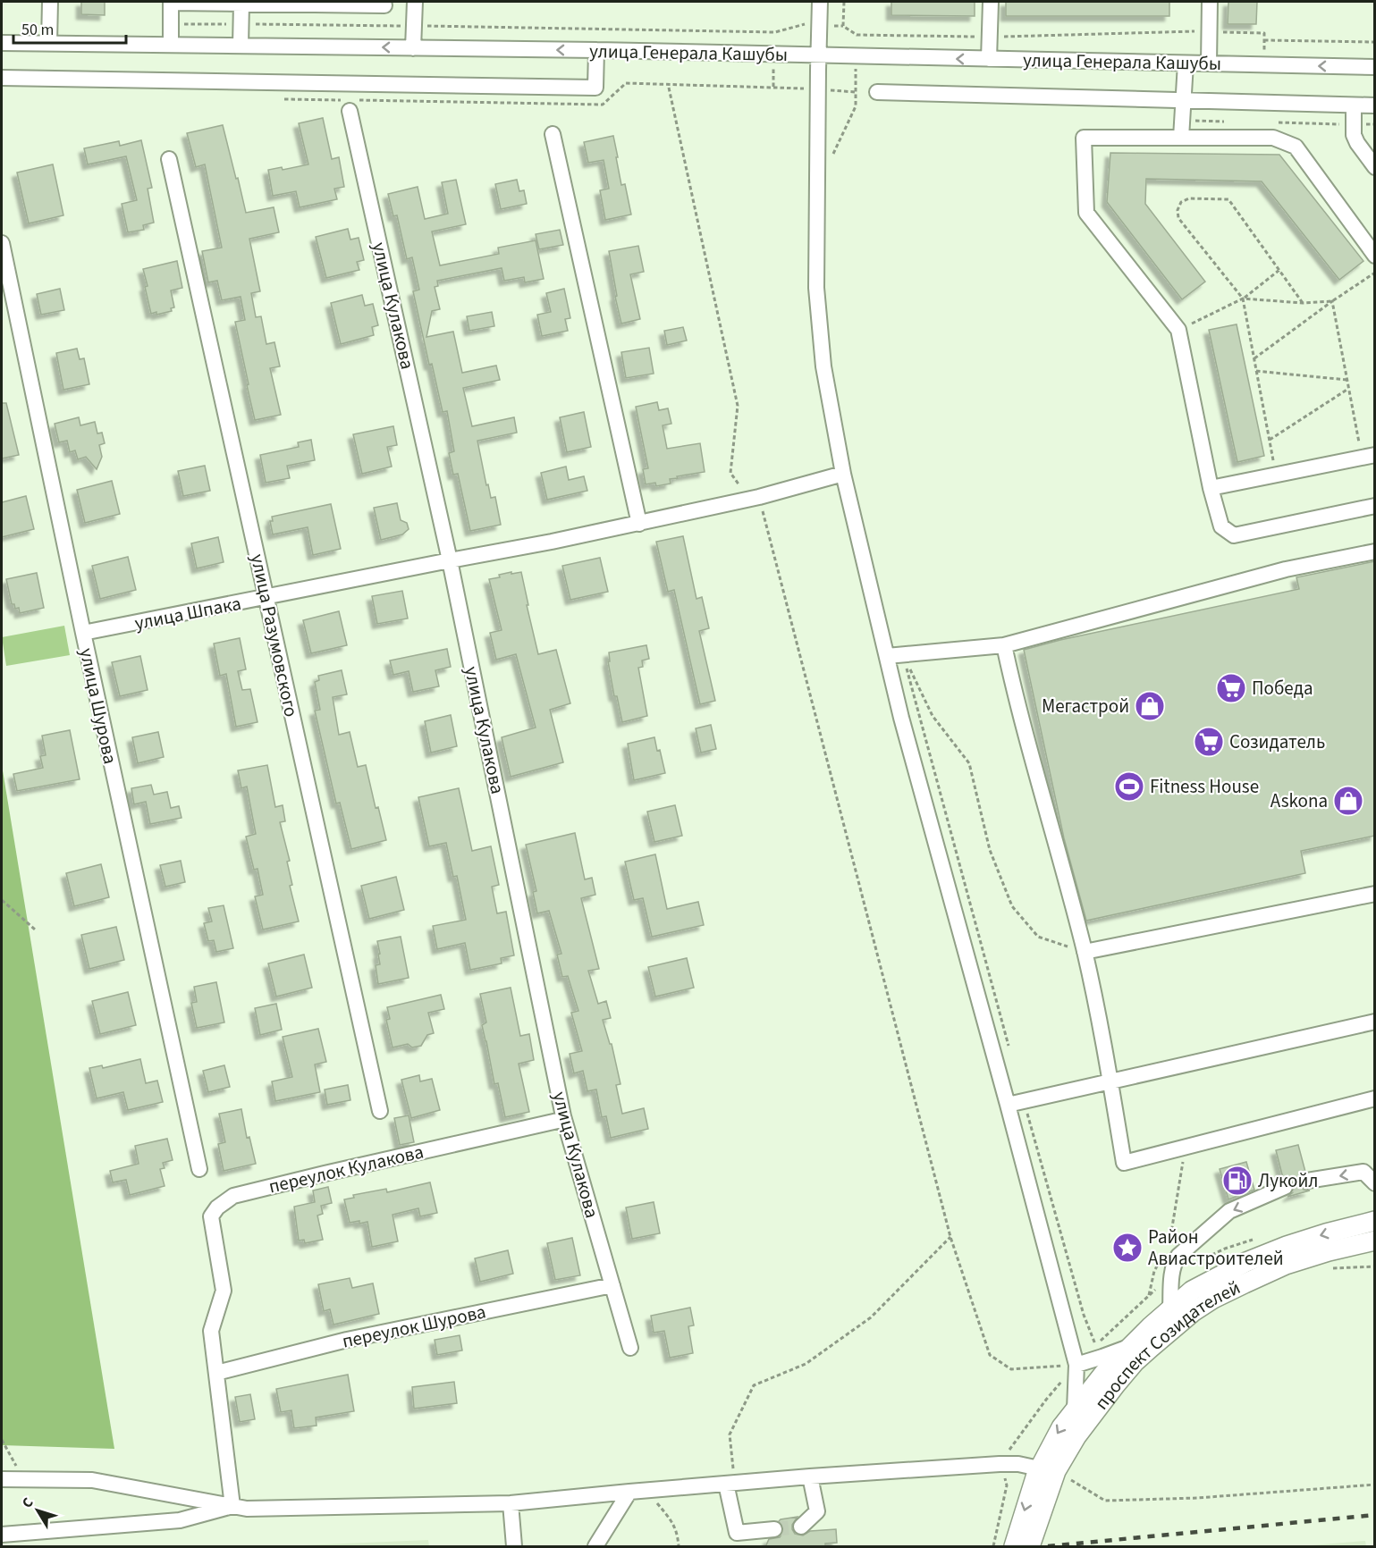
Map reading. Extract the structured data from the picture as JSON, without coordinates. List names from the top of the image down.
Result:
{
  "streets": {
    "main road": ["проспект Созидателей"],
    "street": [
      "улица Генерала Кашубы",
      "улица Кулакова",
      "улица Шпака",
      "улица Разумовского",
      "улица Шурова",
      "переулок Кулакова",
      "переулок Шурова"
    ]
  },
  "crossings": [
    ["улица Кулакова", "улица Шпака"],
    ["улица Кулакова", "переулок Шурова"],
    ["улица Шпака", "улица Разумовского"],
    ["улица Шпака", "улица Шурова"],
    ["переулок Кулакова", "переулок Шурова"]
  ],
  "places": {
    "supermarket": ["Победа", "Созидатель"],
    "shop": ["Мегастрой", "Askona"],
    "sports": ["Fitness House"],
    "fuel station": ["Лукойл"],
    "place": ["Район Авиастроителей"]
  },
  "scale_bar": "50 m",
  "north": "top left"
}
